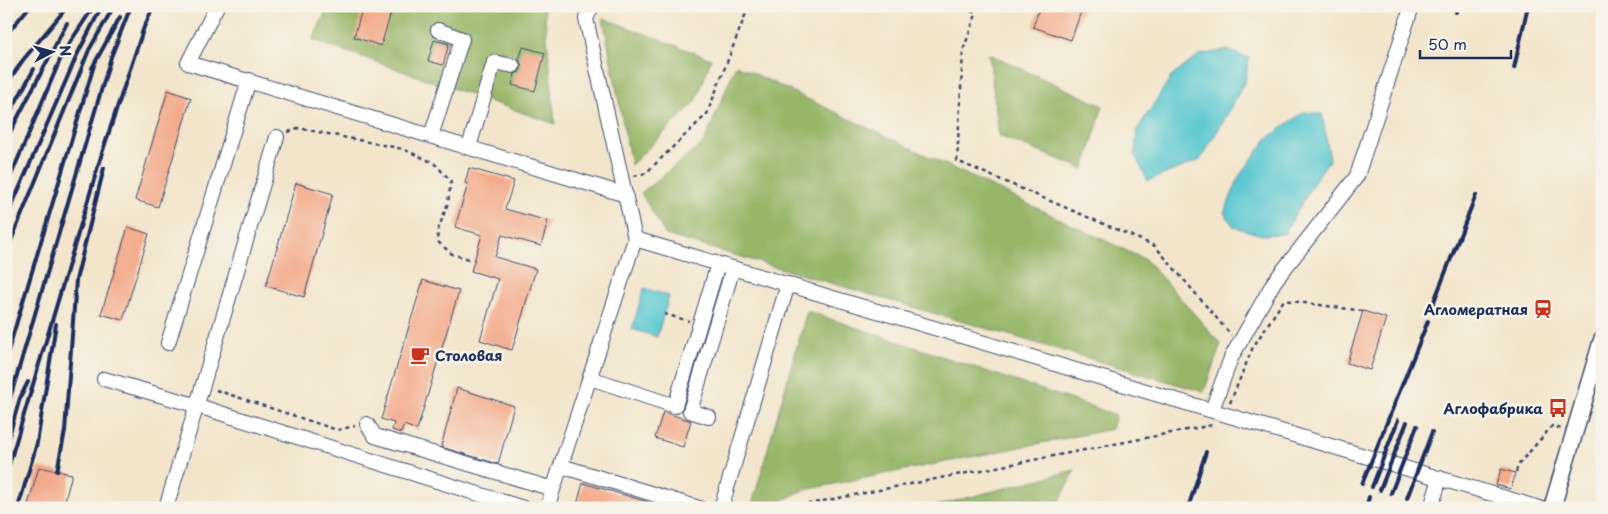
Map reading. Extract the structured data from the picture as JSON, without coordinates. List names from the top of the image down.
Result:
{
  "places": {
    "station": ["Агломератная"],
    "cafe": ["Столовая"],
    "bus stop": ["Аглофабрика"]
  },
  "scale_bar": "50 m",
  "north": "right"
}
